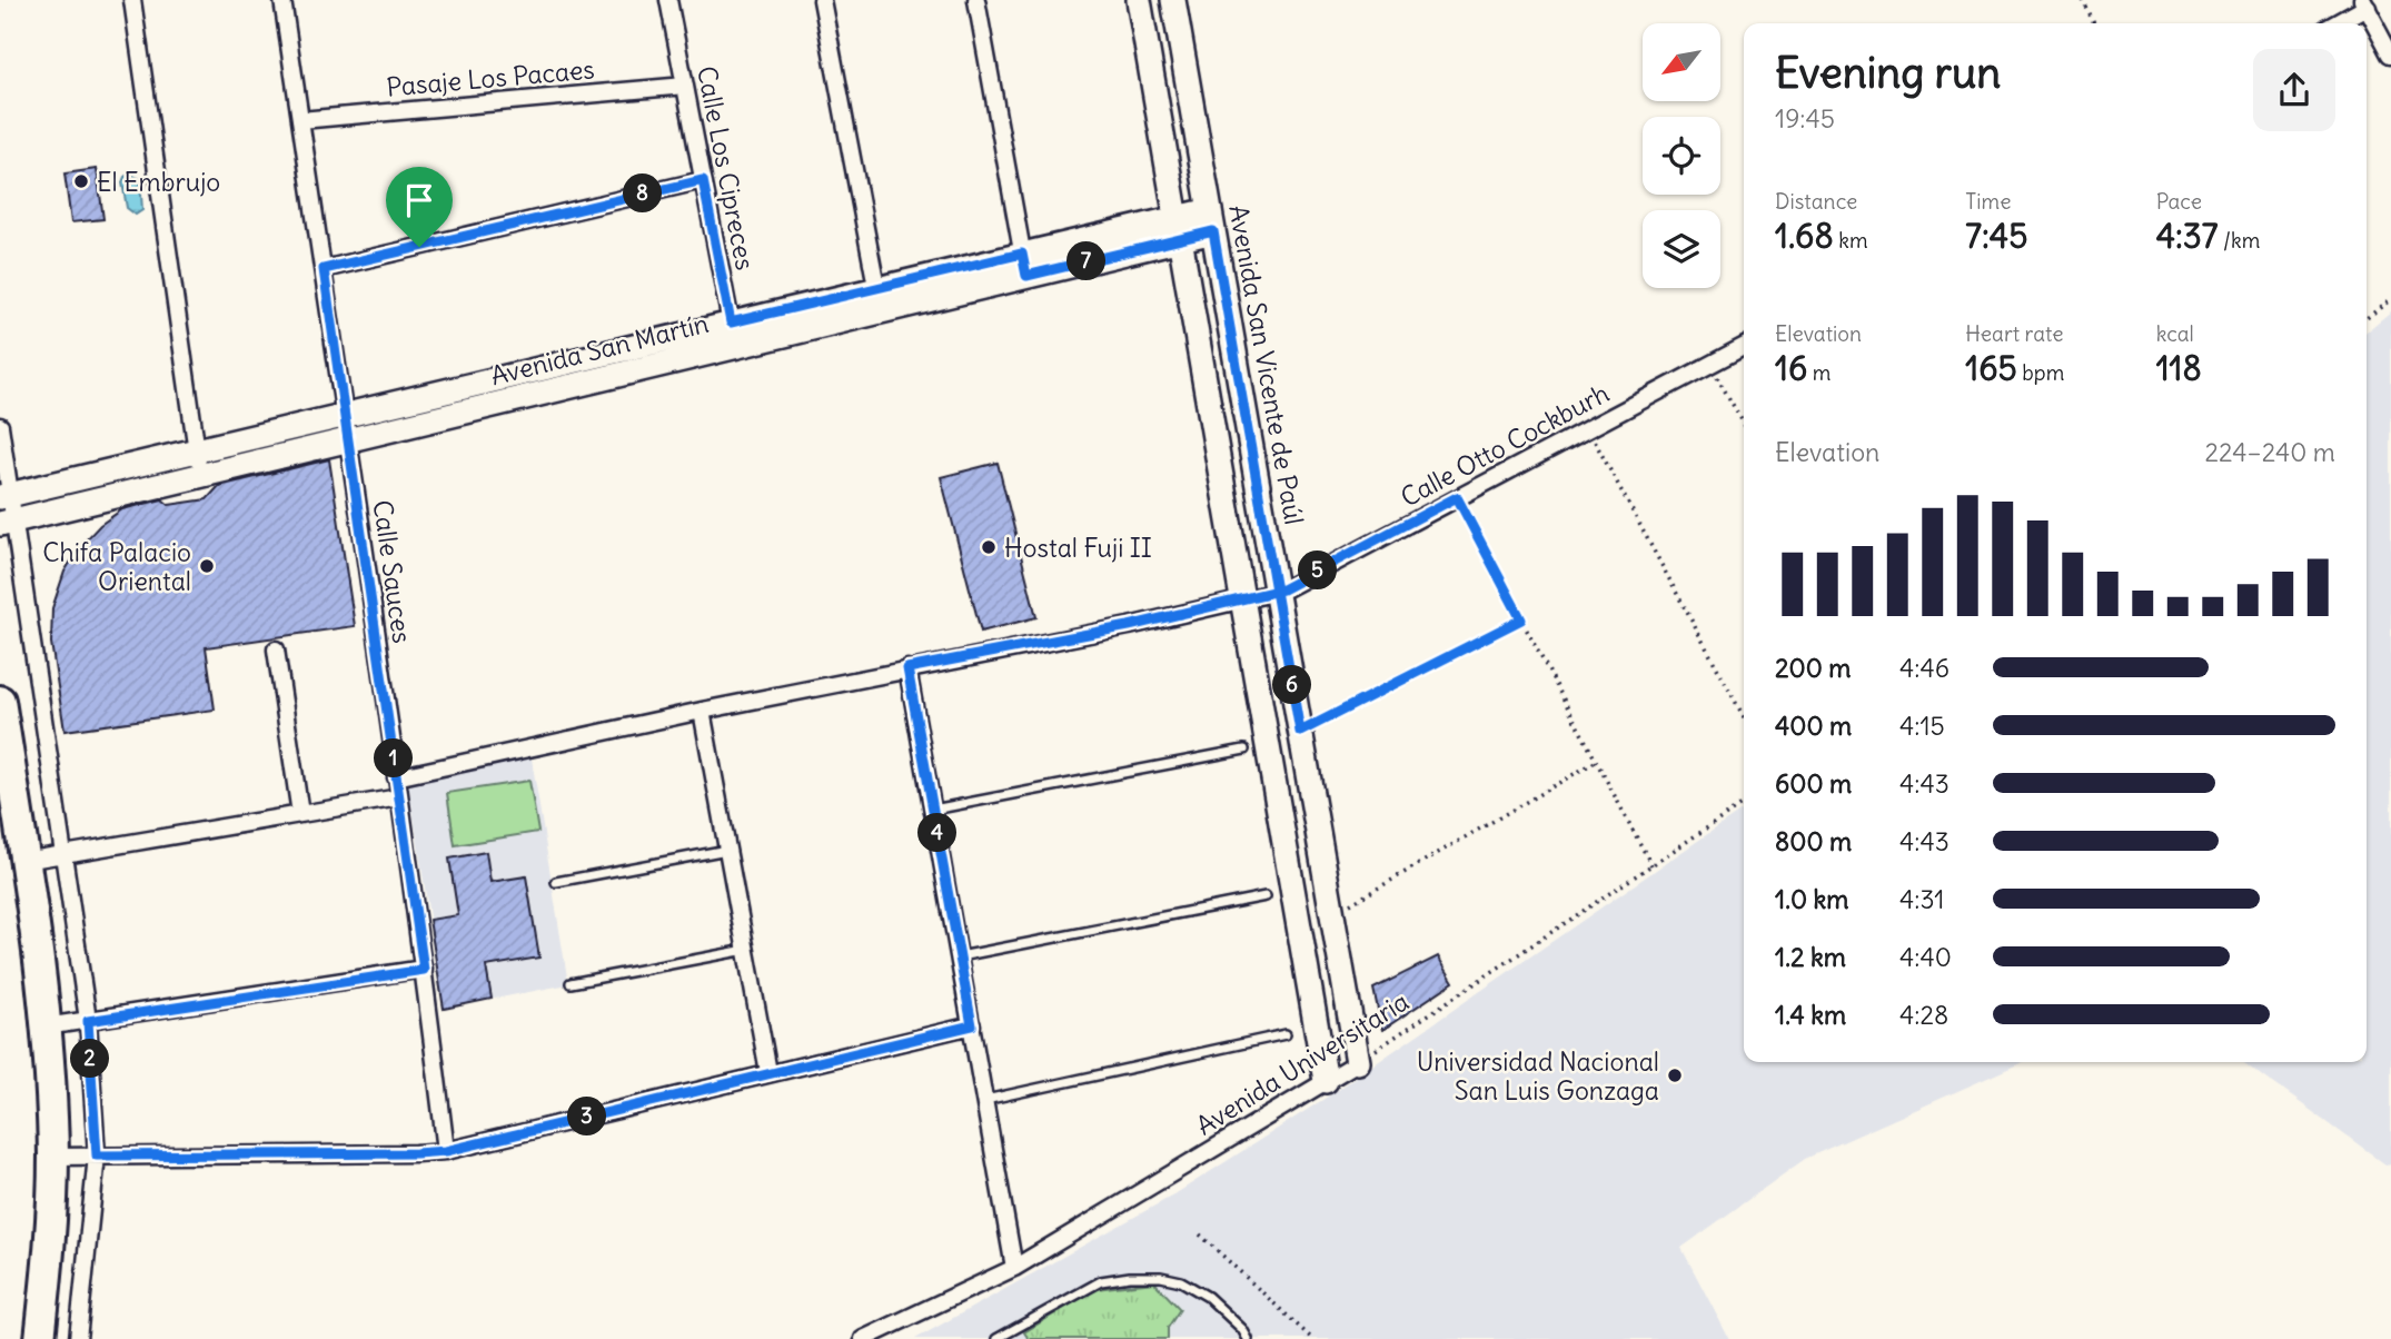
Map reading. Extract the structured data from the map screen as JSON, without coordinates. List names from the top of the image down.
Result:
{
  "streets": {
    "main road": ["Avenida San Martín", "Avenida San Vicente de Paúl"],
    "street": [
      "Pasaje Los Pacaes",
      "Calle Los Cipreces",
      "Calle Otto Cockburh",
      "Calle Sauces",
      "Avenida Universitaria"
    ]
  },
  "crossings": [
    ["Pasaje Los Pacaes", "Calle Los Cipreces"],
    ["Pasaje Los Pacaes", "Calle Sauces"],
    ["Calle Los Cipreces", "Avenida San Martín"],
    ["Avenida San Martín", "Avenida San Vicente de Paúl"],
    ["Avenida San Martín", "Calle Sauces"],
    ["Avenida San Vicente de Paúl", "Avenida Universitaria"],
    ["Calle Otto Cockburh", "Calle Sauces"]
  ],
  "places": [
    "El Embrujo",
    "Hostal Fuji II",
    "Chifa Palacio Oriental",
    "Universidad Nacional San Luis Gonzaga"
  ],
  "north": "bottom left",
  "page": {
    "heading": ["Evening run", "19:45"],
    "stats": [
      ["Distance", "1.68 km"],
      ["Time", "7:45"],
      ["Pace", "4:37 /km"],
      ["Elevation", "16 m"],
      ["Heart rate", "165 bpm"],
      ["kcal", "118"]
    ],
    "pins": [
      "8",
      "7",
      "5",
      "6",
      "1",
      "4",
      "2",
      "3"
    ],
    "chart": ["Elevation", "224–240 m"],
    "list": [
      {
        "name": "200 m",
        "note": "4:46"
      },
      {
        "name": "400 m",
        "note": "4:15"
      },
      {
        "name": "600 m",
        "note": "4:43"
      },
      {
        "name": "800 m",
        "note": "4:43"
      },
      {
        "name": "1.0 km",
        "note": "4:31"
      },
      {
        "name": "1.2 km",
        "note": "4:40"
      },
      {
        "name": "1.4 km",
        "note": "4:28"
      }
    ]
  }
}
